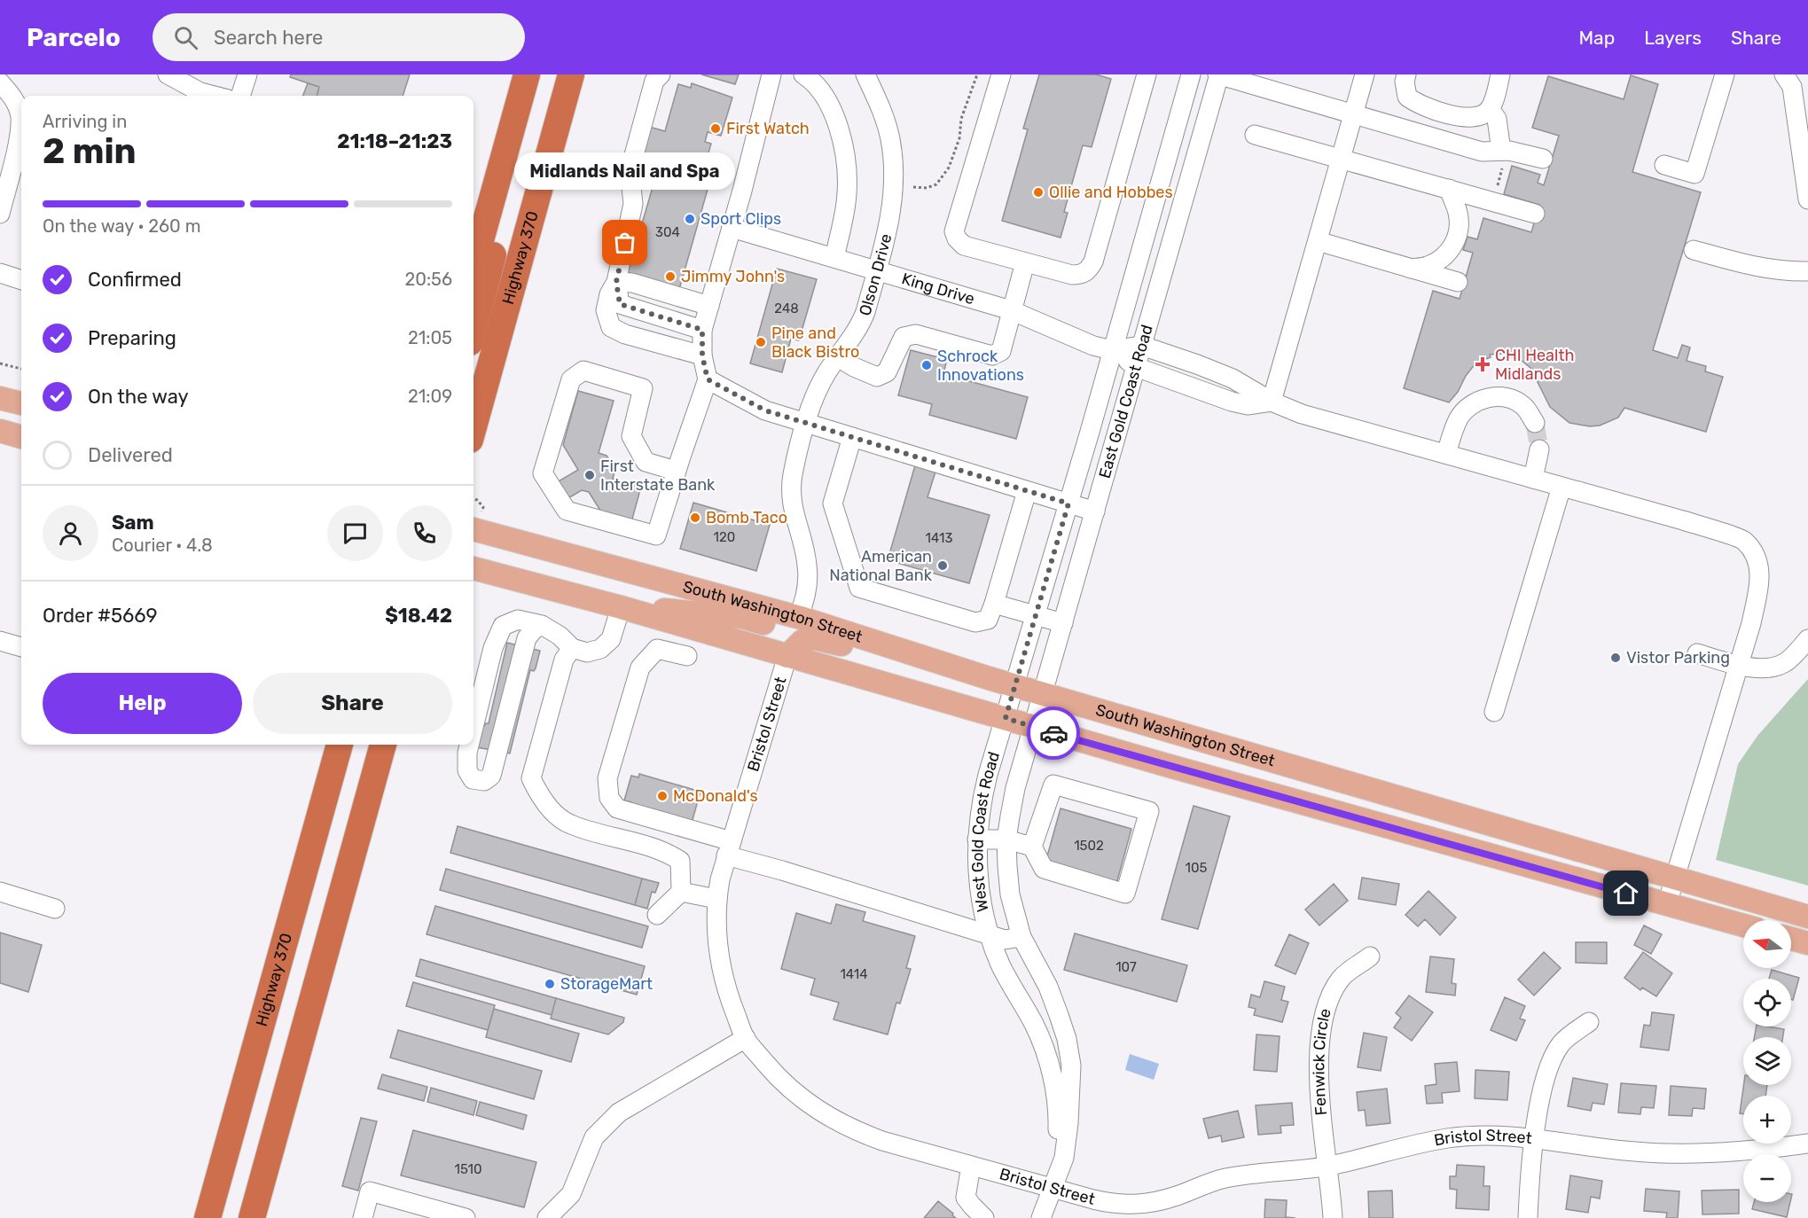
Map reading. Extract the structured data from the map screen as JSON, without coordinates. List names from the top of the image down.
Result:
{
  "streets": {
    "highway": ["Highway 370"],
    "main road": ["South Washington Street"],
    "street": [
      "Olson Drive",
      "King Drive",
      "East Gold Coast Road",
      "Bristol Street",
      "West Gold Coast Road",
      "Fenwick Circle"
    ]
  },
  "crossings": [
    ["Olson Drive", "King Drive"],
    ["Olson Drive", "South Washington Street"],
    ["King Drive", "East Gold Coast Road"],
    ["East Gold Coast Road", "South Washington Street"],
    ["East Gold Coast Road", "West Gold Coast Road"],
    ["South Washington Street", "Bristol Street"],
    ["South Washington Street", "West Gold Coast Road"],
    ["Bristol Street", "West Gold Coast Road"],
    ["Bristol Street", "Fenwick Circle"]
  ],
  "places": {
    "other": [
      "First Watch",
      "Ollie and Hobbes",
      "Sport Clips",
      "Midlands Nail and Spa",
      "Jimmy John's",
      "Pine and Black Bistro",
      "Schrock Innovations",
      "First Interstate Bank",
      "Bomb Taco",
      "American National Bank",
      "Vistor Parking",
      "McDonald's",
      "StorageMart"
    ],
    "health": ["CHI Health Midlands"]
  },
  "house_numbers": [
    "304",
    "248",
    "120",
    "1413",
    "1502",
    "105",
    "107",
    "1414",
    "1510"
  ],
  "north": "left",
  "page": {
    "header": "Parcelo",
    "search": "Search here",
    "nav": ["Map", "Layers", "Share"],
    "heading": ["2 min", "Arriving in", "21:18–21:23"],
    "panel": [
      "Sam",
      "Courier · 4.8",
      "Order #5669",
      "$18.42"
    ],
    "bubble": "Midlands Nail and Spa",
    "bar": "On the way · 260 m",
    "list": [
      ["Confirmed", "20:56"],
      ["Preparing", "21:05"],
      ["On the way", "21:09"],
      "Delivered"
    ],
    "buttons": ["Help", "Share"],
    "map_buttons": ["+", "−"]
  }
}
